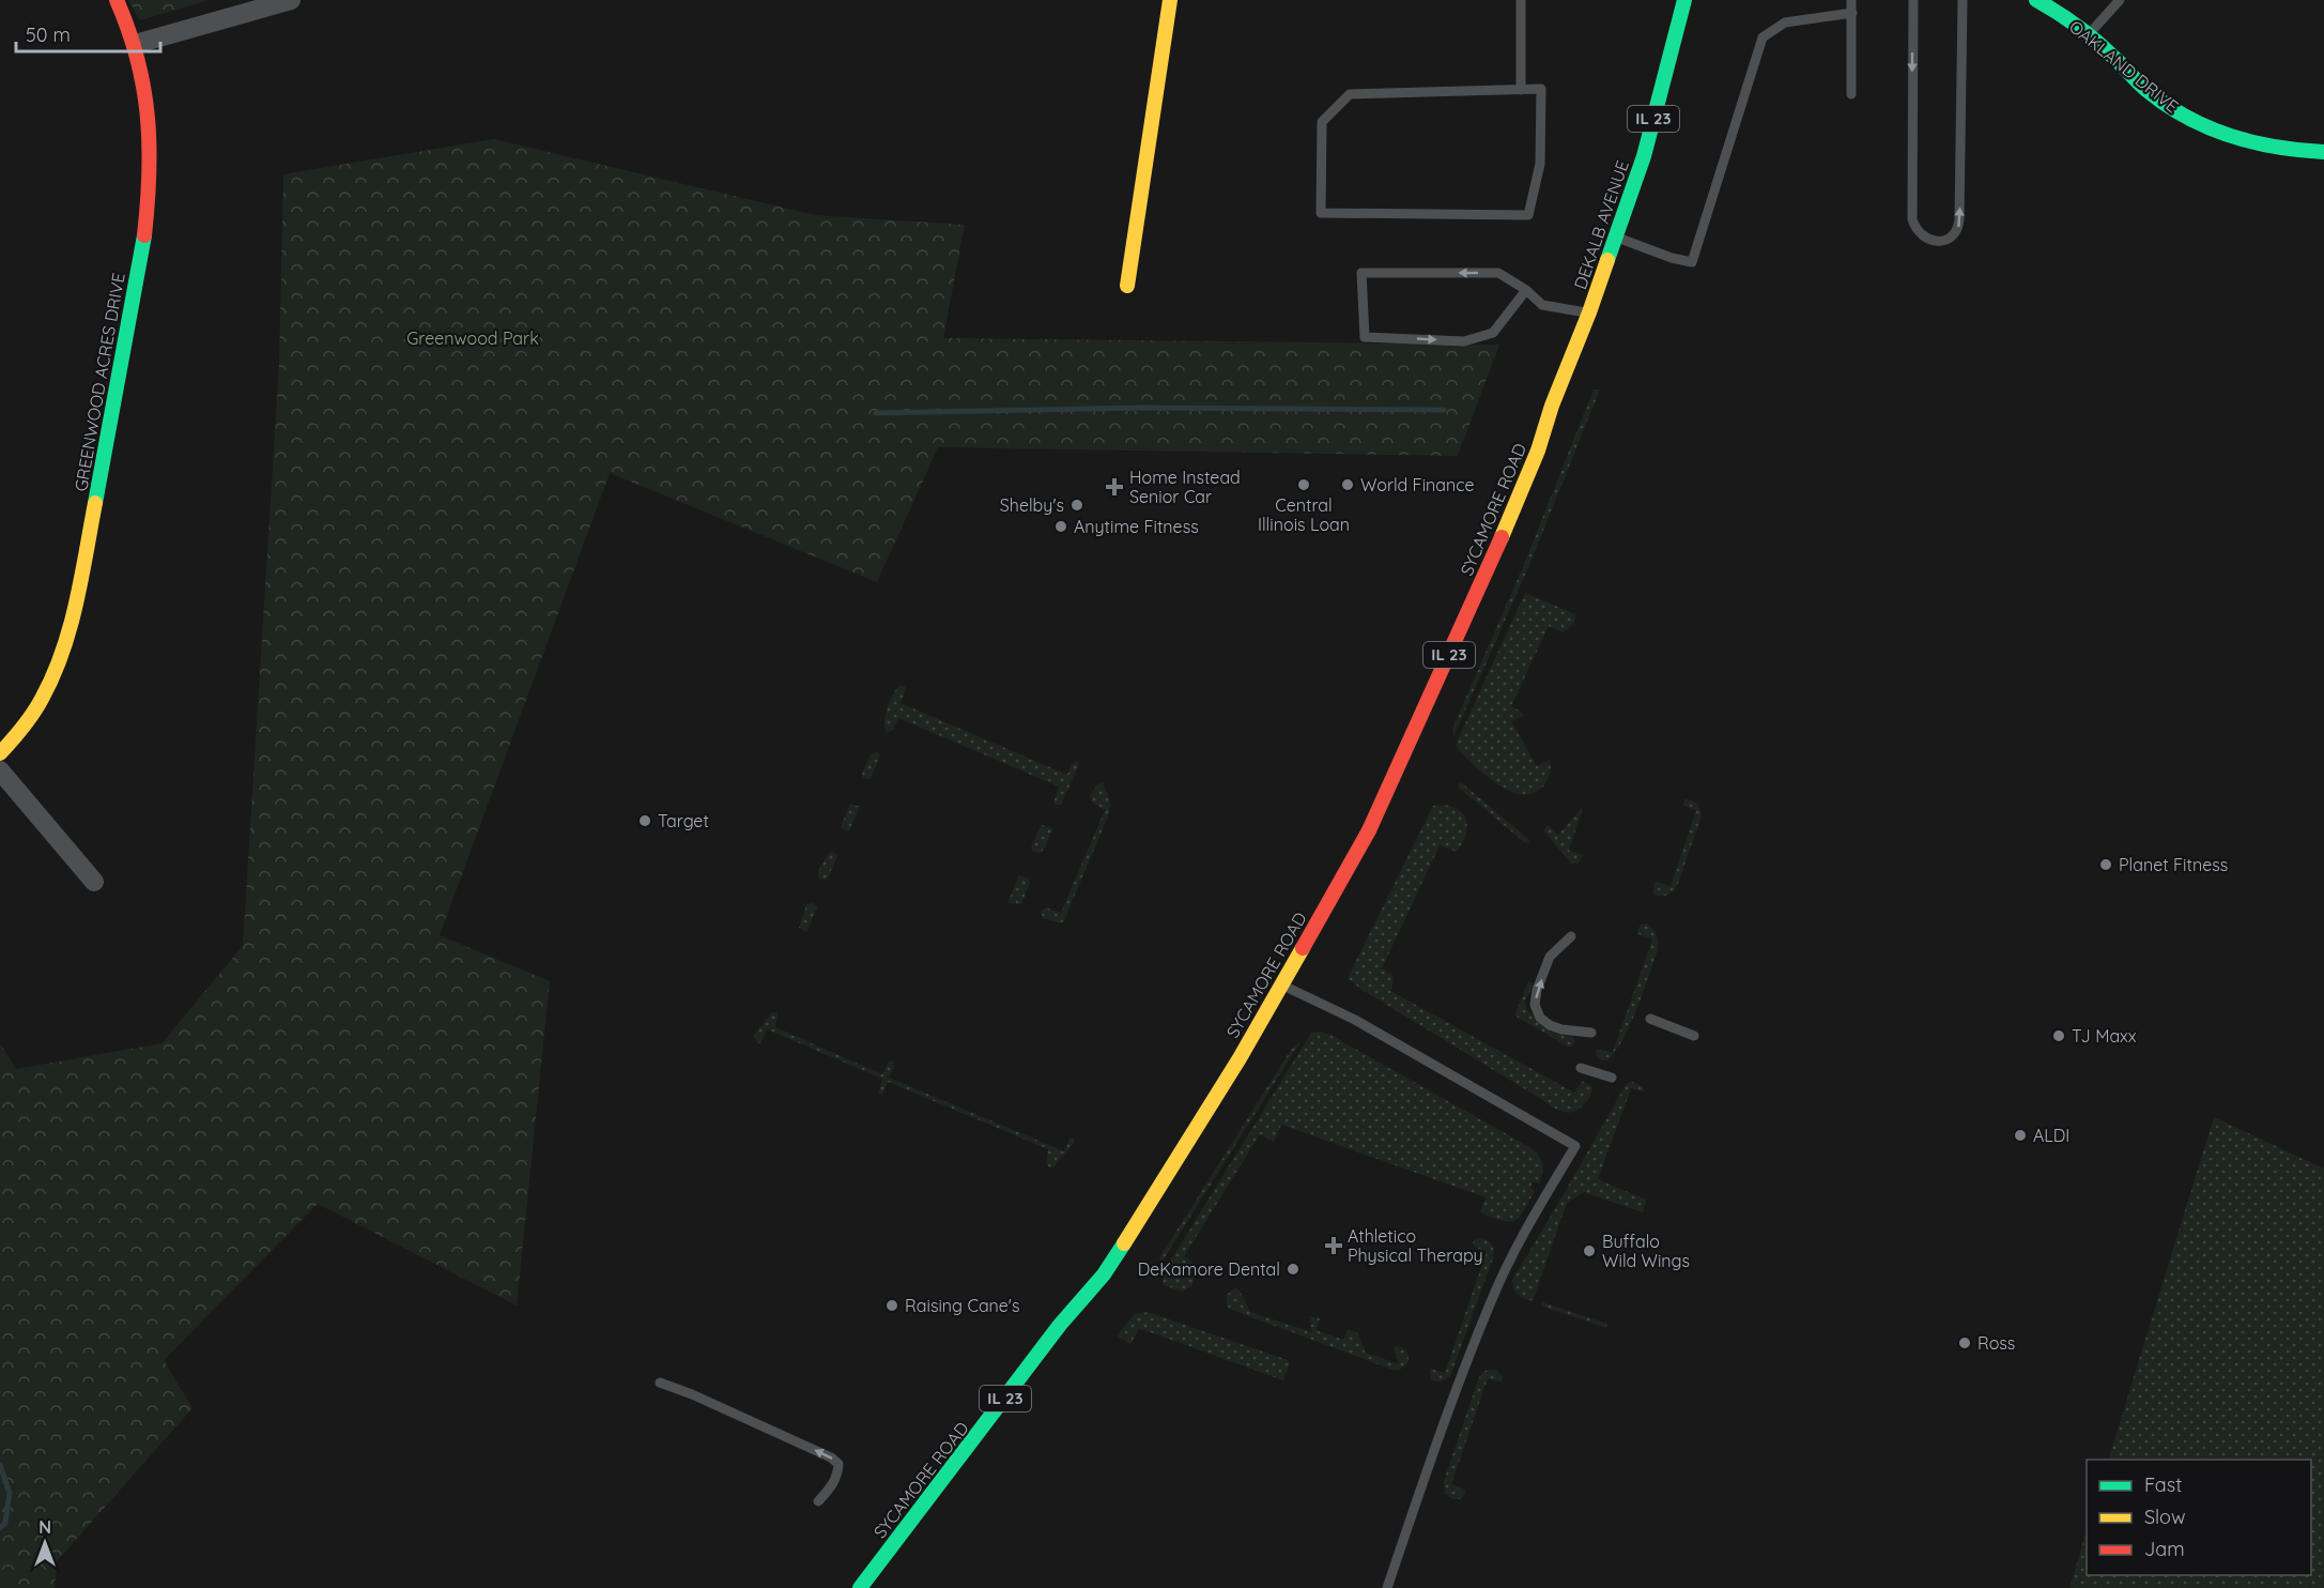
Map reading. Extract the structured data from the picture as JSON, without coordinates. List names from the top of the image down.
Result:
{
  "streets": {
    "main road": [
      "OAKLAND DRIVE",
      "IL 23",
      "DEKALB AVENUE",
      "GREENWOOD ACRES DRIVE",
      "SYCAMORE ROAD"
    ]
  },
  "crossings": [
    ["DEKALB AVENUE", "SYCAMORE ROAD"]
  ],
  "parks": ["Greenwood Park"],
  "places": {
    "other": [
      "Central Illinois Loan",
      "World Finance",
      "Shelby's",
      "Anytime Fitness",
      "Target",
      "Planet Fitness",
      "TJ Maxx",
      "ALDI",
      "Buffalo Wild Wings",
      "DeKamore Dental",
      "Raising Cane's",
      "Ross"
    ],
    "health": ["Home Instead Senior Car", "Athletico Physical Therapy"]
  },
  "legend": ["Fast", "Slow", "Jam"],
  "scale_bar": "50 m",
  "north": "top"
}
